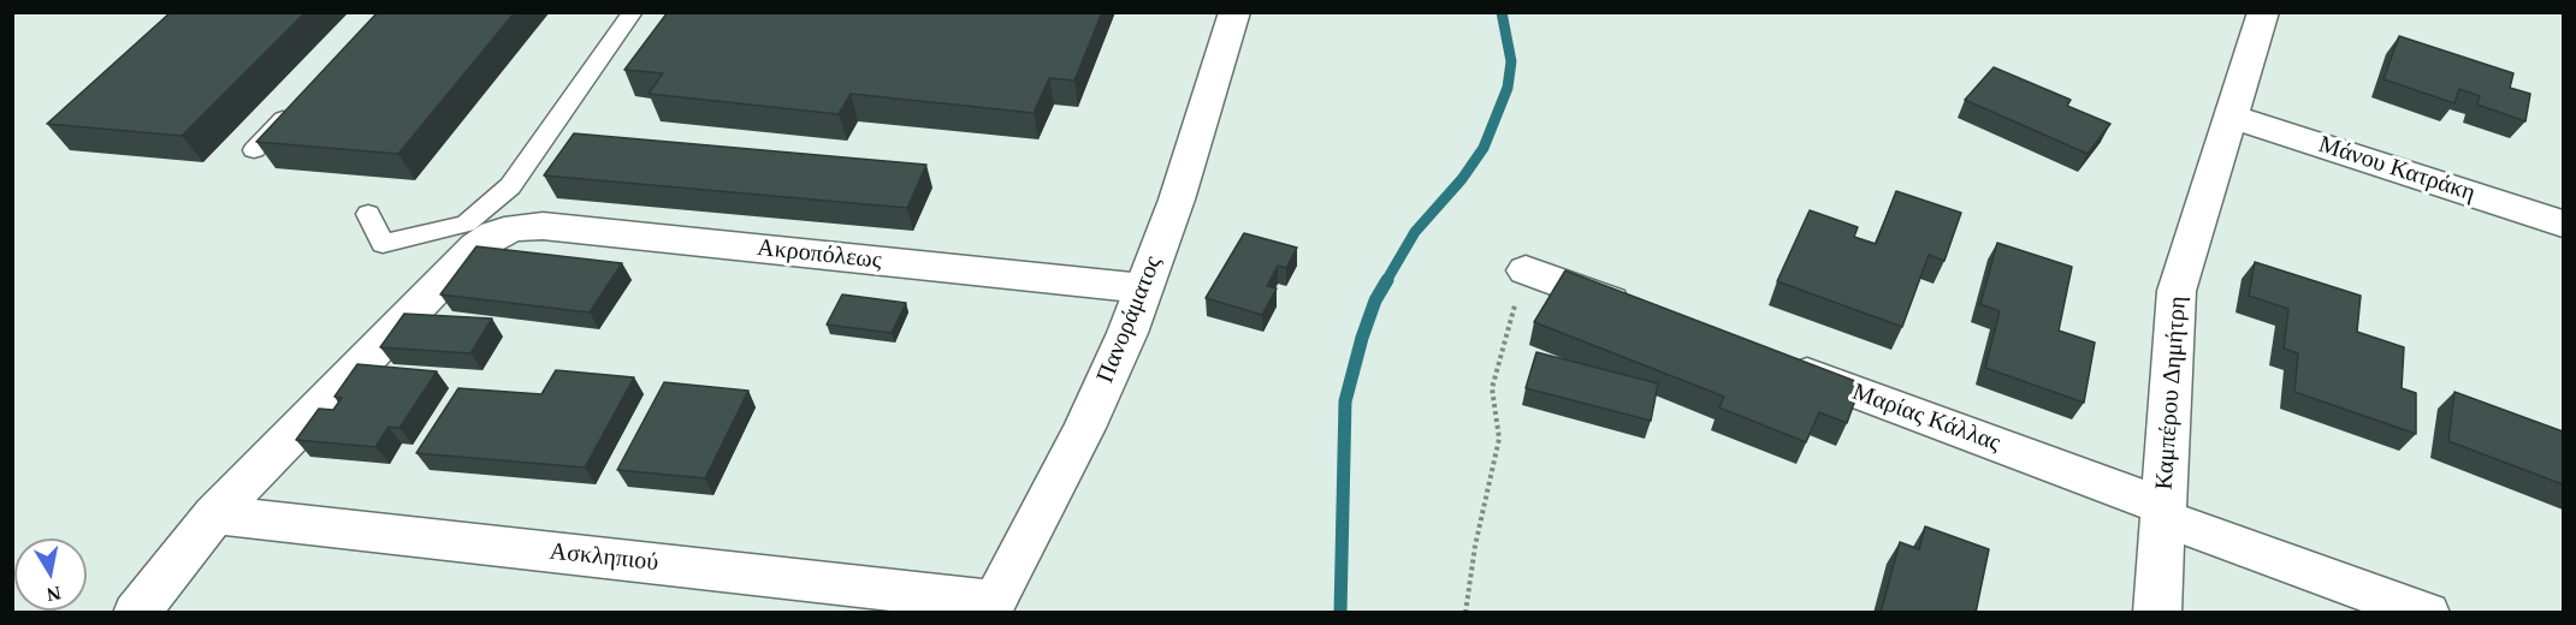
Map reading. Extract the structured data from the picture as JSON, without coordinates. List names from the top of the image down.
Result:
{
  "streets": {
    "street": [
      "Μάνου Κατράκη",
      "Ακροπόλεως",
      "Πανοράματος",
      "Καμπέρου Δημήτρη",
      "Μαρίας Κάλλας",
      "Ασκληπιού"
    ]
  },
  "crossings": [
    ["Μάνου Κατράκη", "Καμπέρου Δημήτρη"],
    ["Ακροπόλεως", "Πανοράματος"],
    ["Ακροπόλεως", "Ασκληπιού"],
    ["Πανοράματος", "Ασκληπιού"],
    ["Καμπέρου Δημήτρη", "Μαρίας Κάλλας"]
  ],
  "north": "bottom"
}
